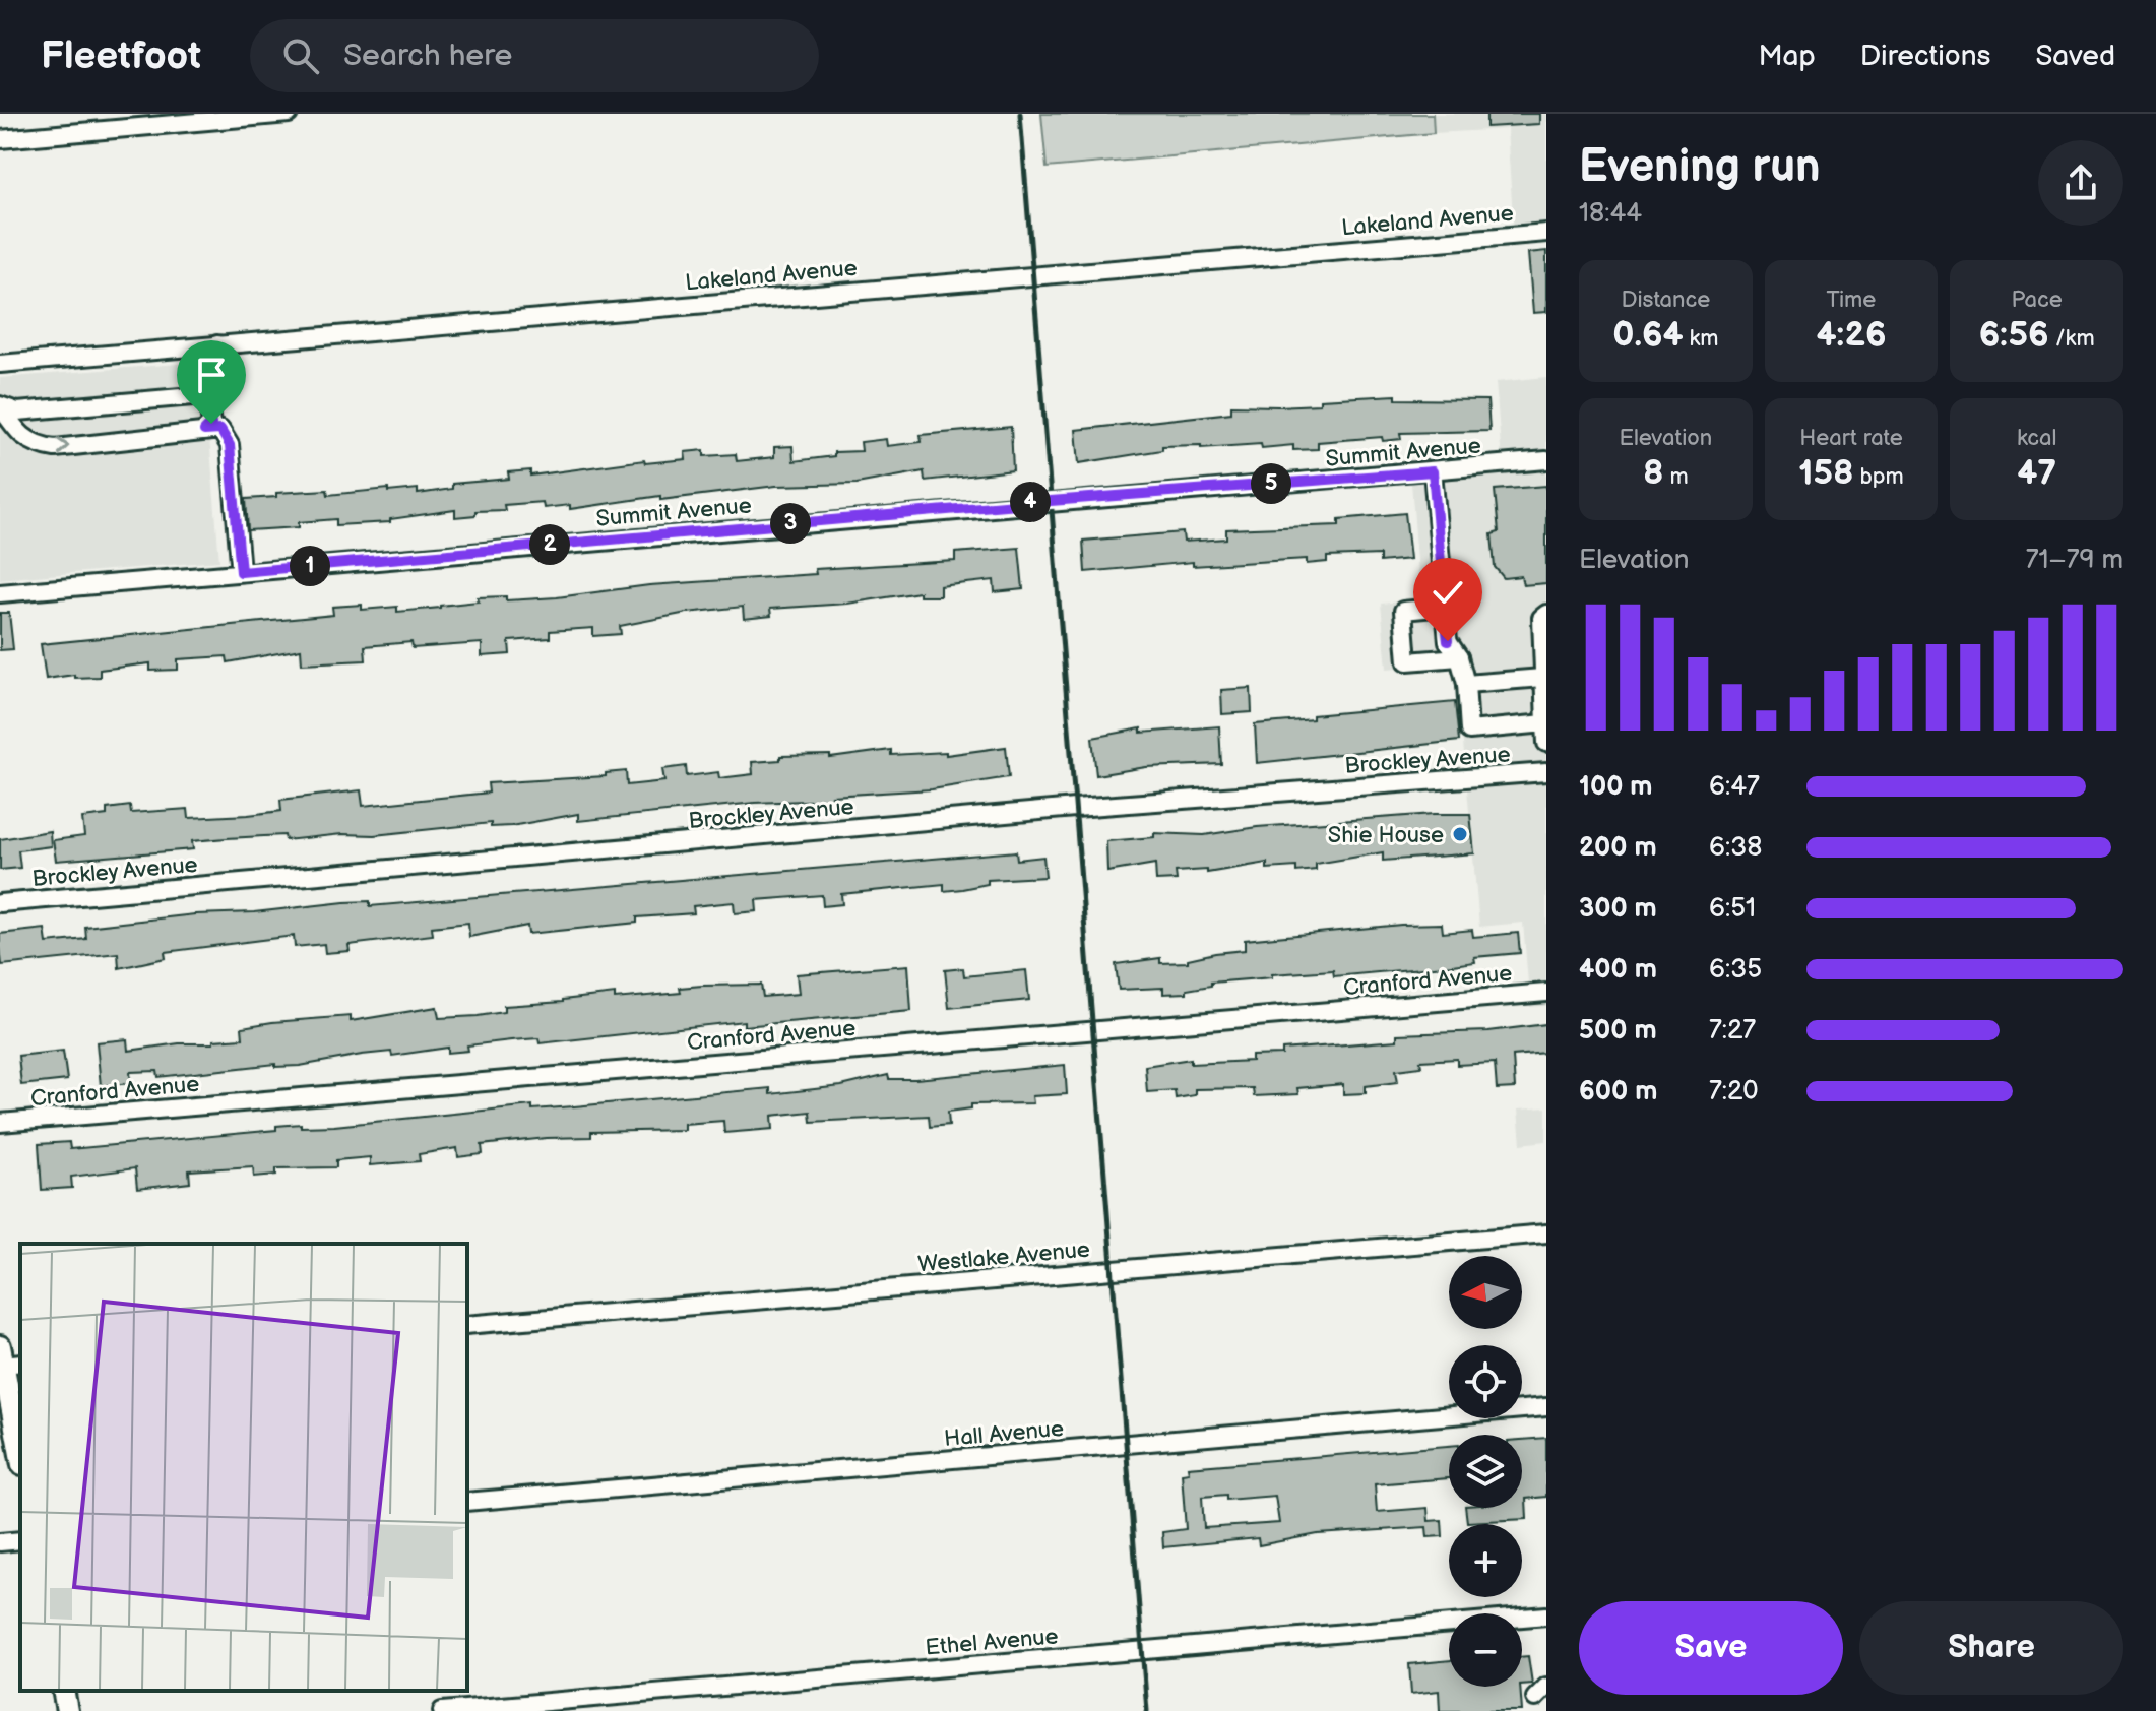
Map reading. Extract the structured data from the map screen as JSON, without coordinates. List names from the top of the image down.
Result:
{
  "streets": {
    "street": [
      "Lakeland Avenue",
      "Summit Avenue",
      "Brockley Avenue",
      "Cranford Avenue",
      "Westlake Avenue",
      "Hall Avenue",
      "Ethel Avenue"
    ]
  },
  "places": ["Shie House"],
  "north": "left",
  "page": {
    "header": "Fleetfoot",
    "search": "Search here",
    "nav": ["Map", "Directions", "Saved"],
    "heading": ["Evening run", "18:44"],
    "stats": [
      ["Distance", "0.64 km"],
      ["Time", "4:26"],
      ["Pace", "6:56 /km"],
      ["Elevation", "8 m"],
      ["Heart rate", "158 bpm"],
      ["kcal", "47"]
    ],
    "pins": [
      "5",
      "4",
      "3",
      "2",
      "1"
    ],
    "chart": ["Elevation", "71–79 m"],
    "list": [
      {
        "name": "100 m",
        "note": "6:47"
      },
      {
        "name": "200 m",
        "note": "6:38"
      },
      {
        "name": "300 m",
        "note": "6:51"
      },
      {
        "name": "400 m",
        "note": "6:35"
      },
      {
        "name": "500 m",
        "note": "7:27"
      },
      {
        "name": "600 m",
        "note": "7:20"
      }
    ],
    "map_buttons": ["+", "−"],
    "buttons": ["Save", "Share"]
  }
}
